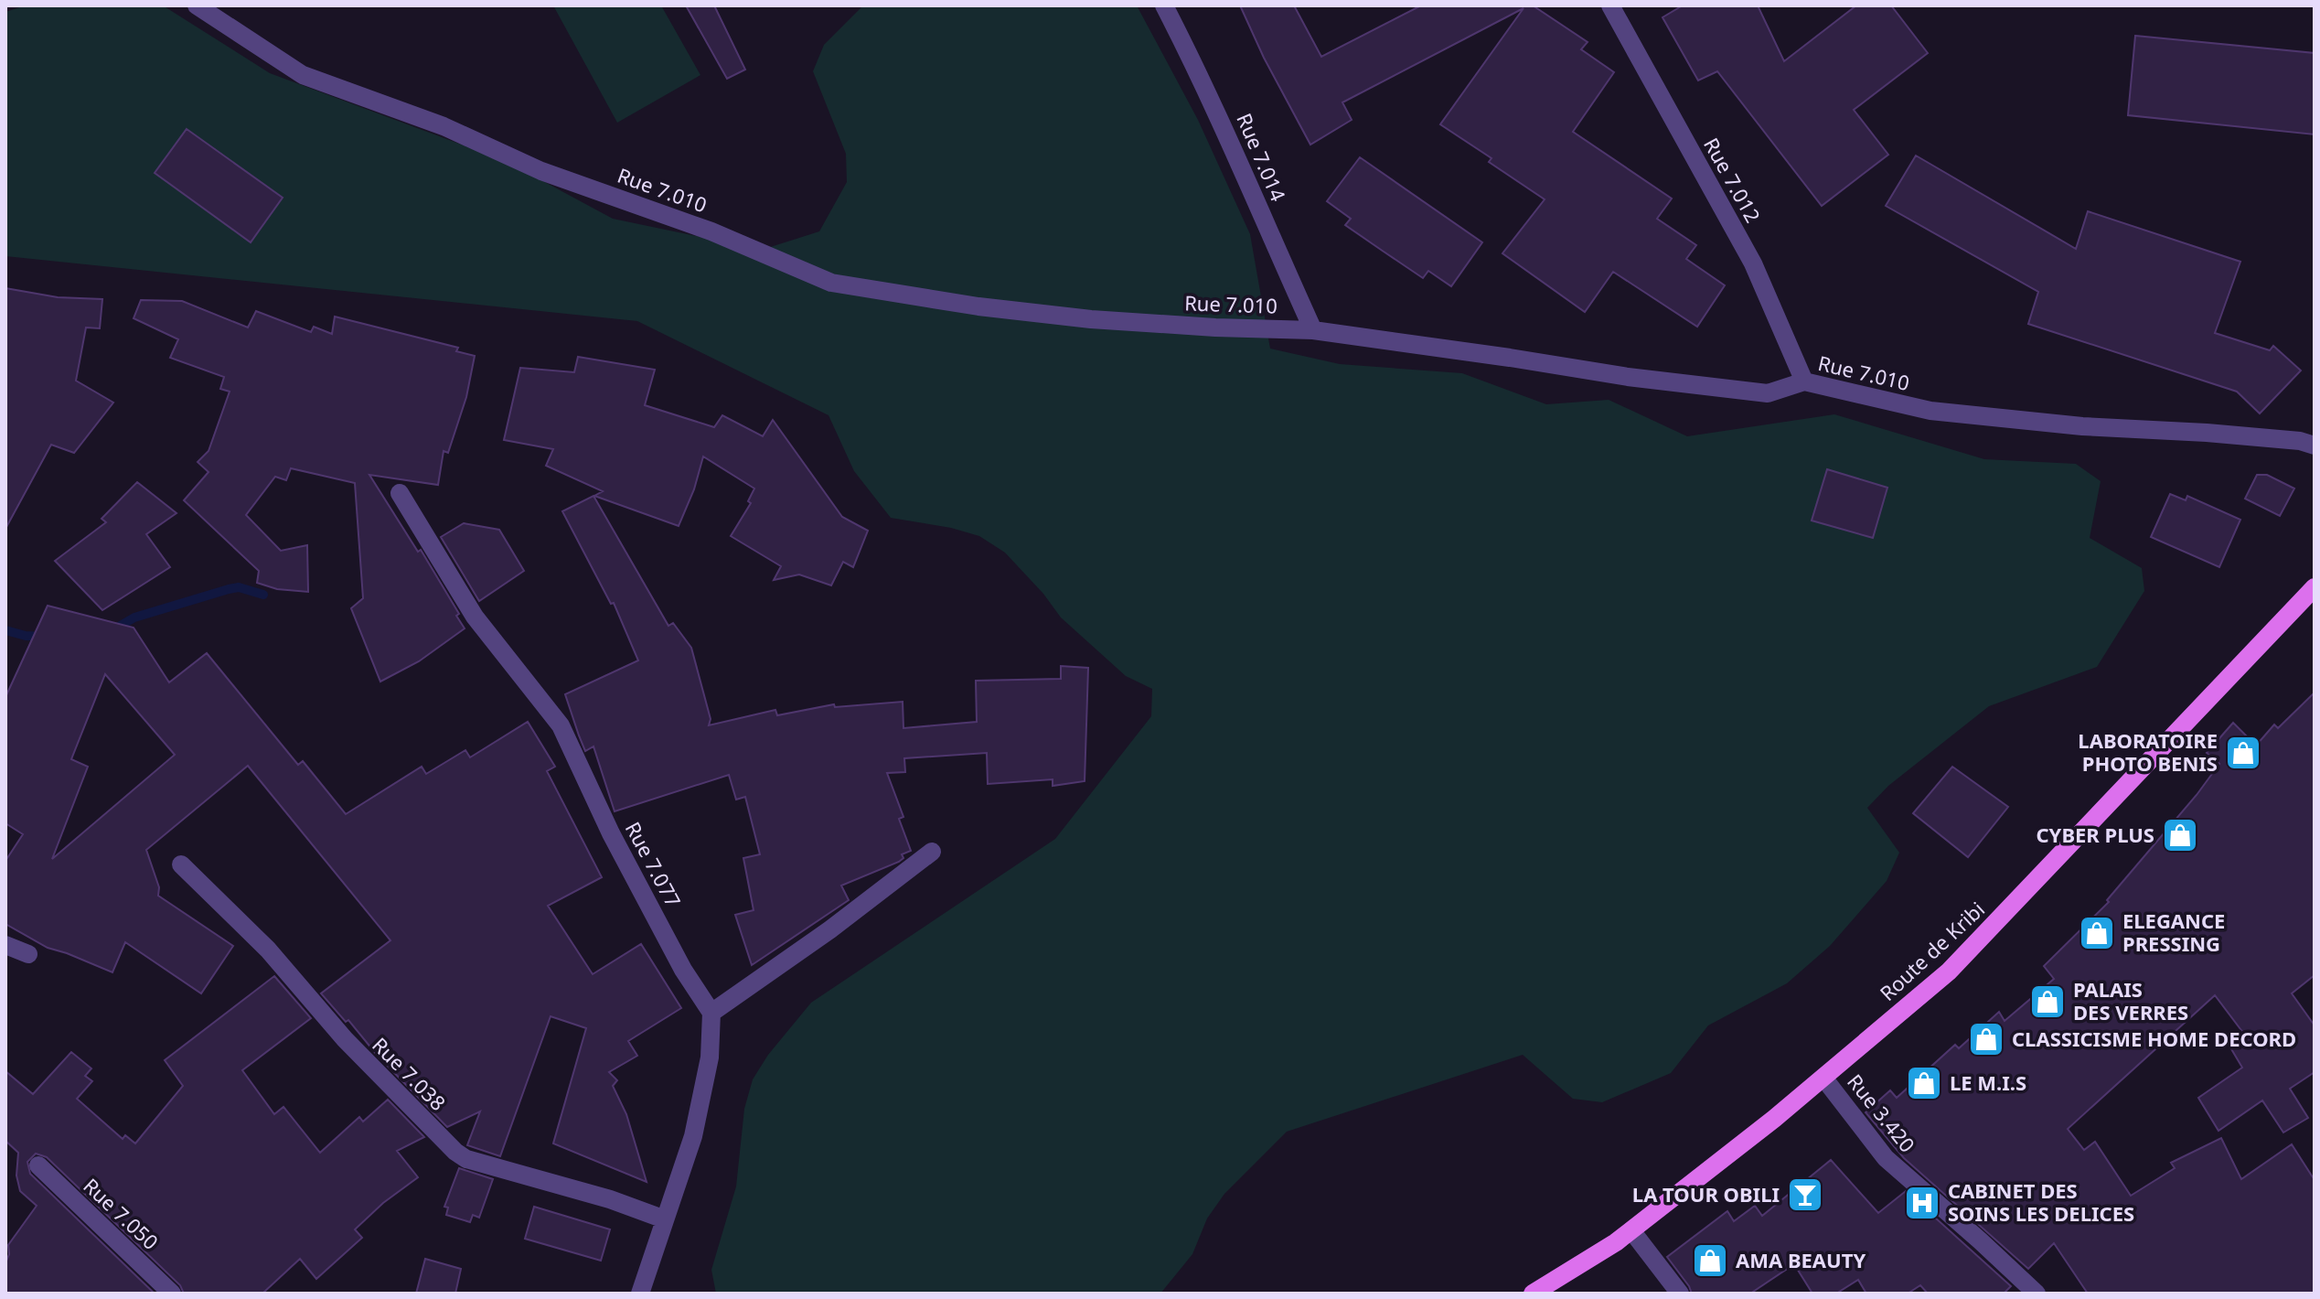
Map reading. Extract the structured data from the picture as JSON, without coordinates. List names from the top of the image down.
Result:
{
  "streets": {
    "main road": ["Route de Kribi"],
    "street": [
      "Rue 7.014",
      "Rue 7.012",
      "Rue 7.010",
      "Rue 7.077",
      "Rue 7.038",
      "Rue 3.420",
      "Rue 7.050"
    ]
  },
  "crossings": [
    ["Rue 7.014", "Rue 7.010"],
    ["Rue 7.012", "Rue 7.010"],
    ["Route de Kribi", "Rue 3.420"]
  ],
  "places": {
    "shop": [
      "LABORATOIRE PHOTO BENIS",
      "CYBER PLUS",
      "ELEGANCE PRESSING",
      "PALAIS DES VERRES",
      "CLASSICISME HOME DECORD",
      "LE M.I.S",
      "AMA BEAUTY"
    ],
    "bar": ["LA TOUR OBILI"],
    "hospital": ["CABINET DES SOINS LES DELICES"]
  }
}
